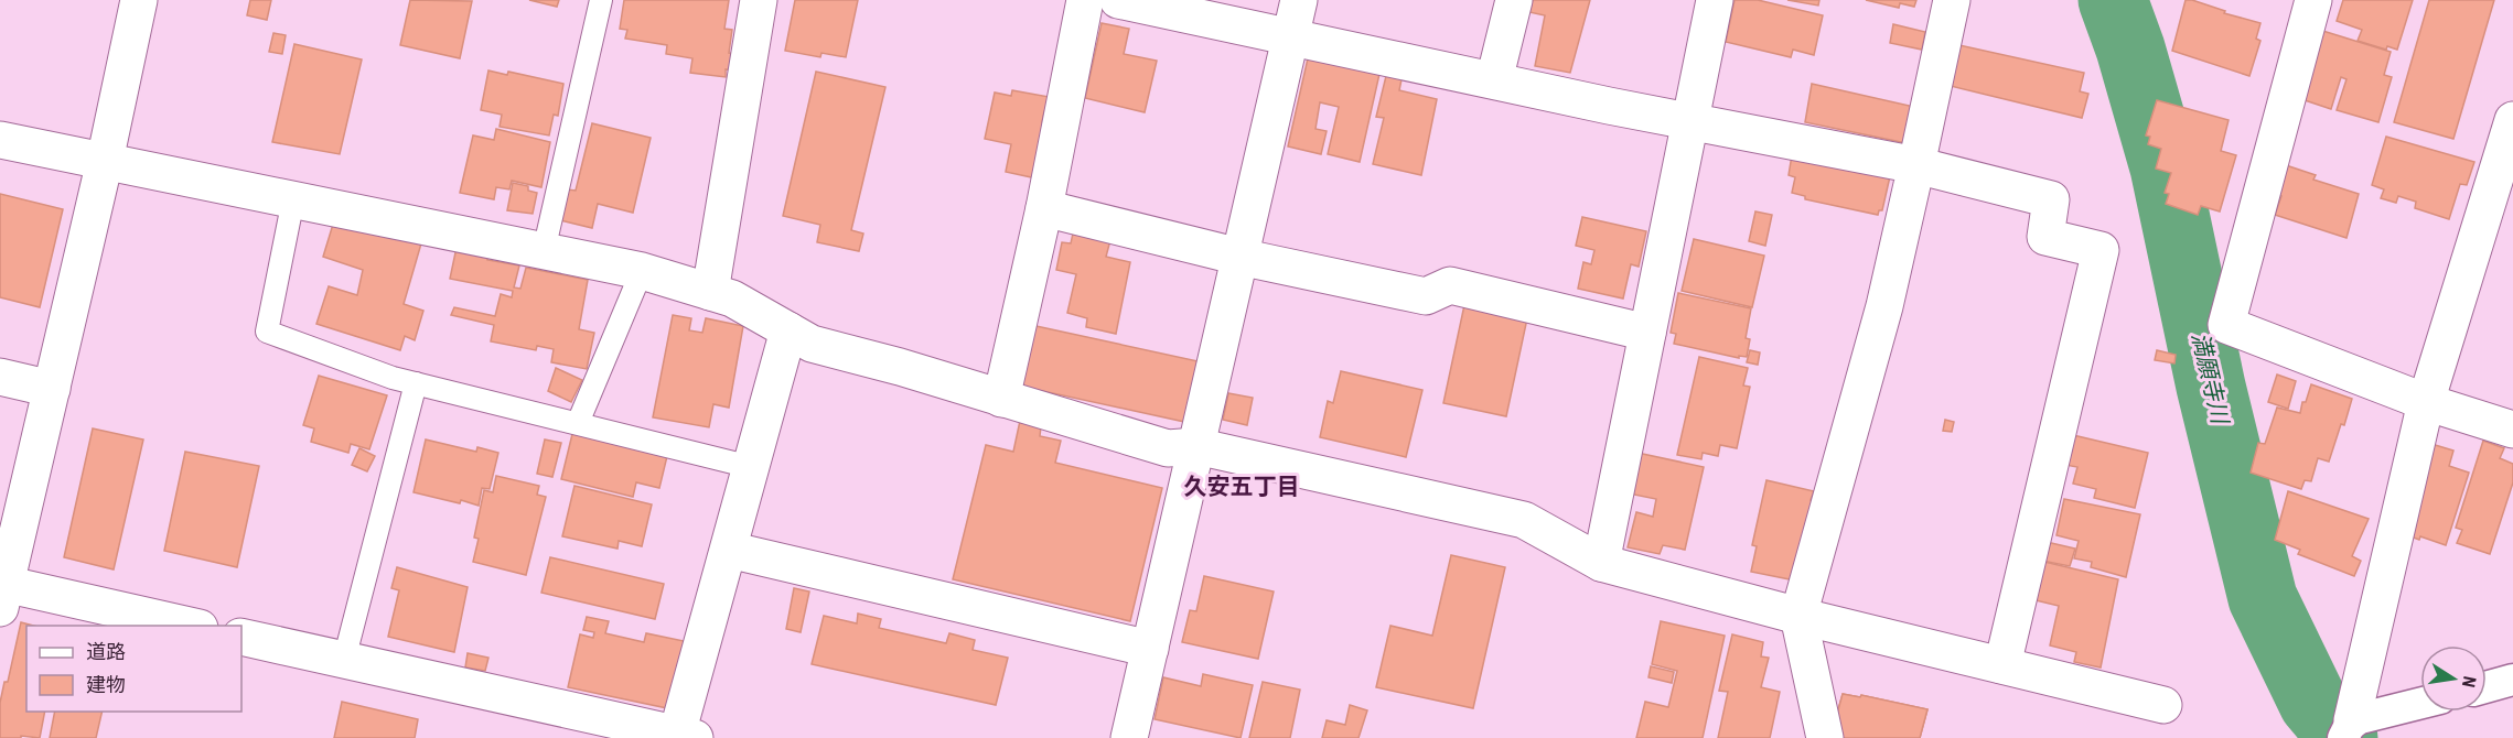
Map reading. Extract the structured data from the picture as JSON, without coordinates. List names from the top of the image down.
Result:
{
  "districts": ["久安五丁目"],
  "water": ["満願寺川"],
  "legend": ["道路", "建物"],
  "north": "right"
}
